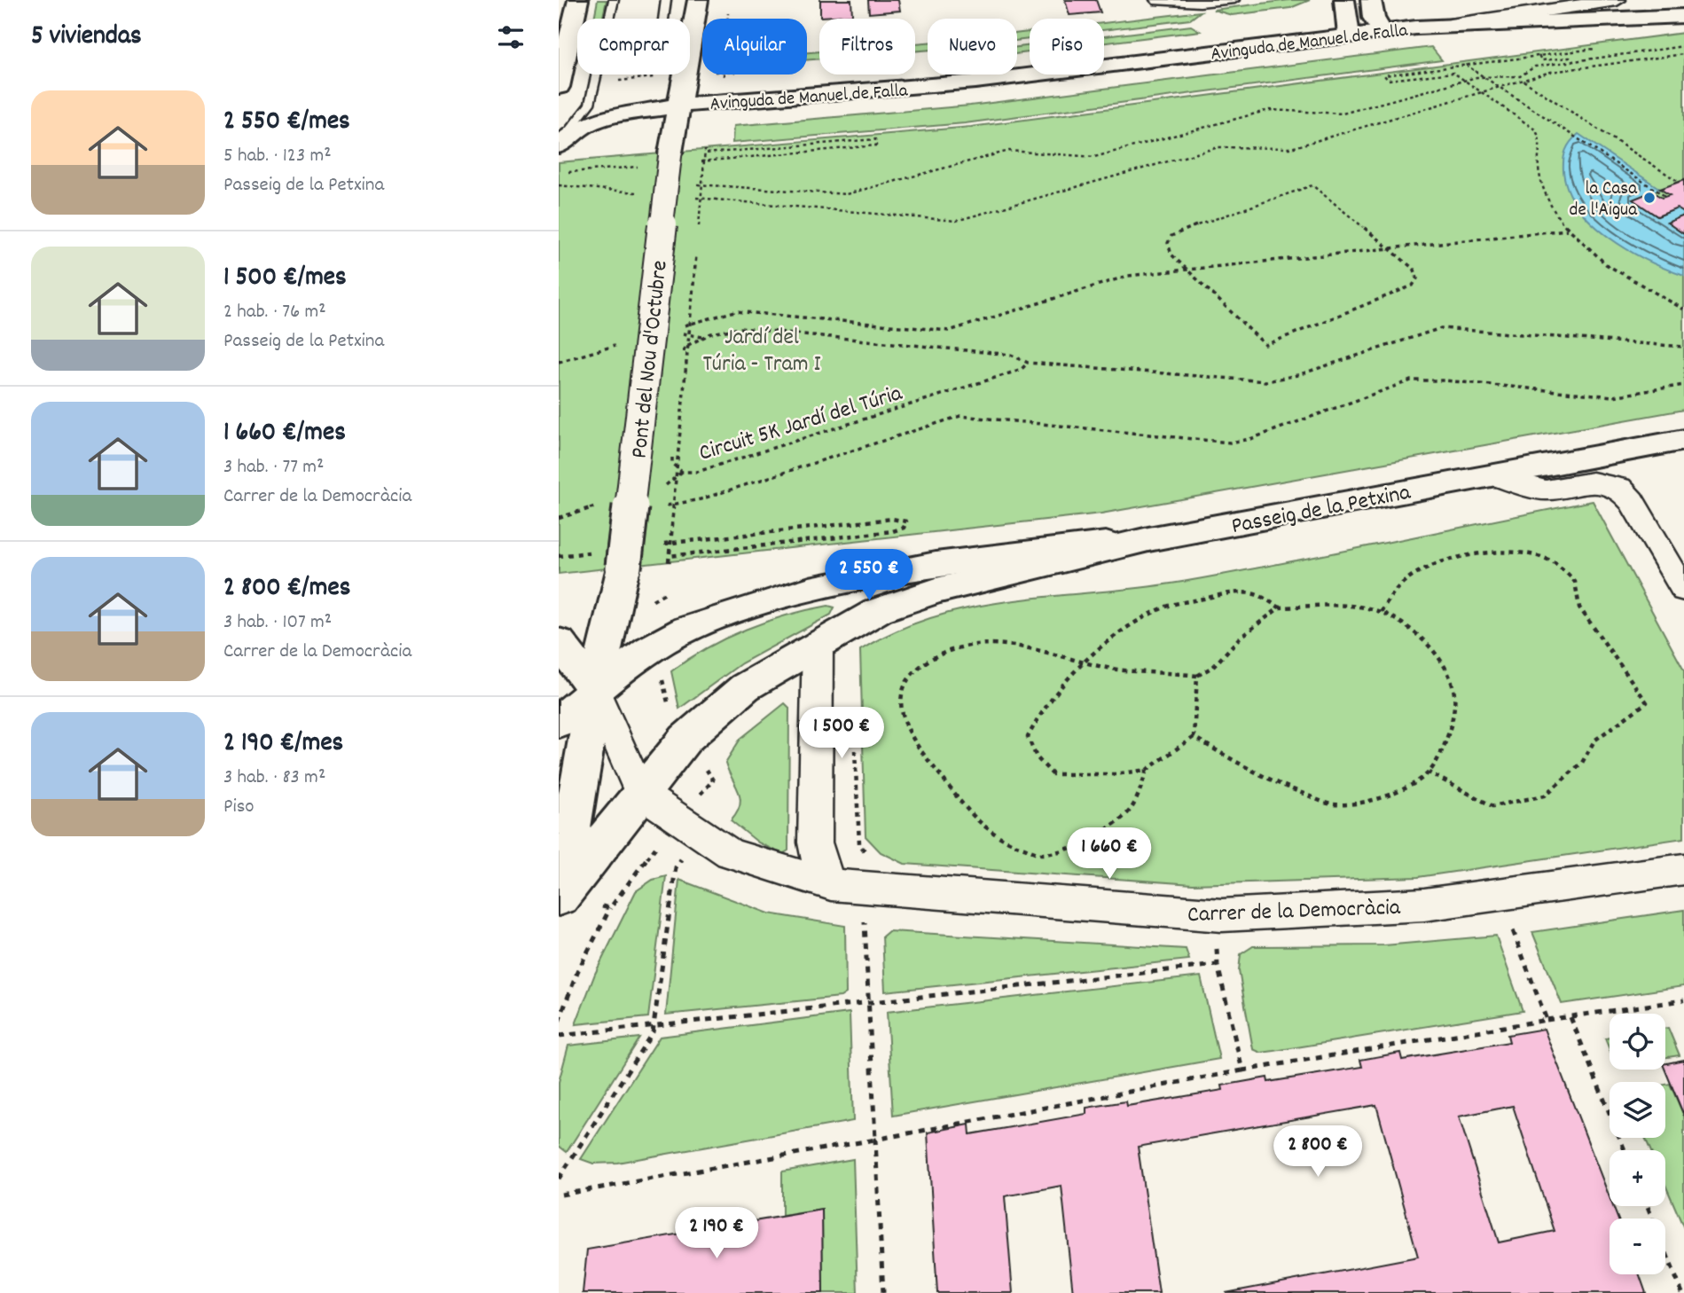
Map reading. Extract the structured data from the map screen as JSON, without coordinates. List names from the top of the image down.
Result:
{
  "streets": {
    "main road": ["Avinguda de Manuel de Falla", "Pont del Nou d'Octubre", "Passeig de la Petxina"],
    "street": ["Carrer de la Democràcia"],
    "path": ["Circuit 5K Jardí del Túria"]
  },
  "crossings": [
    ["Avinguda de Manuel de Falla", "Pont del Nou d'Octubre"],
    ["Pont del Nou d'Octubre", "Passeig de la Petxina"],
    ["Passeig de la Petxina", "Carrer de la Democràcia"]
  ],
  "parks": ["Jardí del Túria - Tram I"],
  "places": ["la Casa de l'Aigua"],
  "page": {
    "heading": "5 viviendas",
    "chip": [
      "Comprar",
      "Alquilar",
      "Filtros",
      "Nuevo",
      "Piso"
    ],
    "list": [
      {
        "name": "2 550 €/mes",
        "note": "5 hab. · 123 m² · Passeig de la Petxina"
      },
      {
        "name": "1 500 €/mes",
        "note": "2 hab. · 76 m² · Passeig de la Petxina"
      },
      {
        "name": "1 660 €/mes",
        "note": "3 hab. · 77 m² · Carrer de la Democràcia"
      },
      {
        "name": "2 800 €/mes",
        "note": "3 hab. · 107 m² · Carrer de la Democràcia"
      },
      {
        "name": "2 190 €/mes",
        "note": "3 hab. · 83 m² · Piso"
      }
    ],
    "price": [
      "2 550 €",
      "1 500 €",
      "1 660 €",
      "2 800 €",
      "2 190 €"
    ],
    "map_buttons": ["+", "−"]
  }
}
